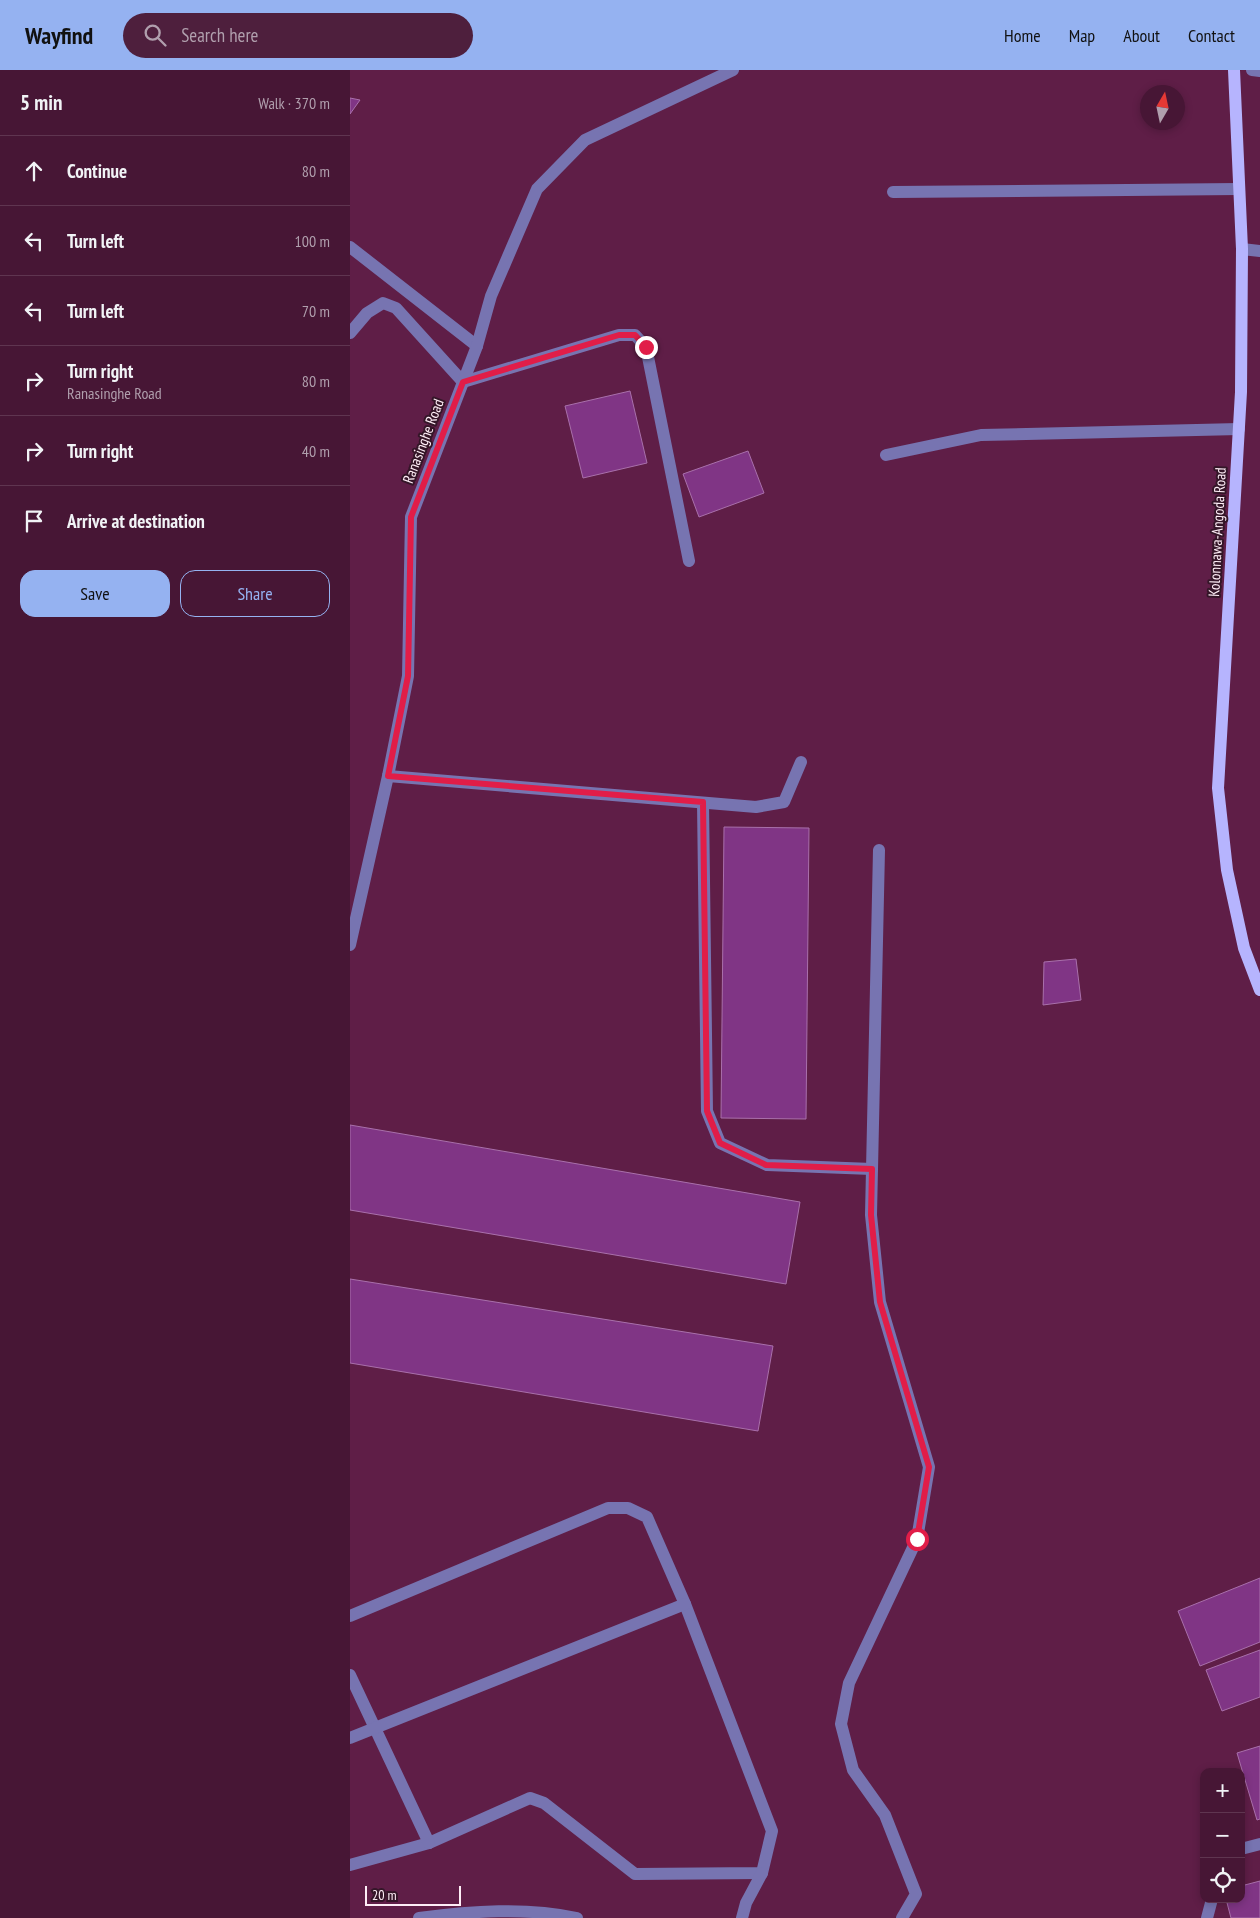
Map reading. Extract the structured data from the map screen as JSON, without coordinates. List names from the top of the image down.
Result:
{
  "streets": {
    "main road": ["Kolonnawa-Angoda Road"],
    "street": ["Ranasinghe Road"]
  },
  "scale_bar": "20 m",
  "north": "top",
  "page": {
    "header": "Wayfind",
    "search": "Search here",
    "nav": [
      "Home",
      "Map",
      "About",
      "Contact"
    ],
    "heading": ["5 min", "Walk · 370 m"],
    "list": [
      ["Continue", "80 m"],
      ["Turn left", "100 m"],
      ["Turn left", "70 m"],
      ["Turn right", "Ranasinghe Road", "80 m"],
      ["Turn right", "40 m"],
      "Arrive at destination"
    ],
    "buttons": ["Save", "Share"],
    "map_buttons": ["+", "−"],
    "scale": "20 m"
  }
}
